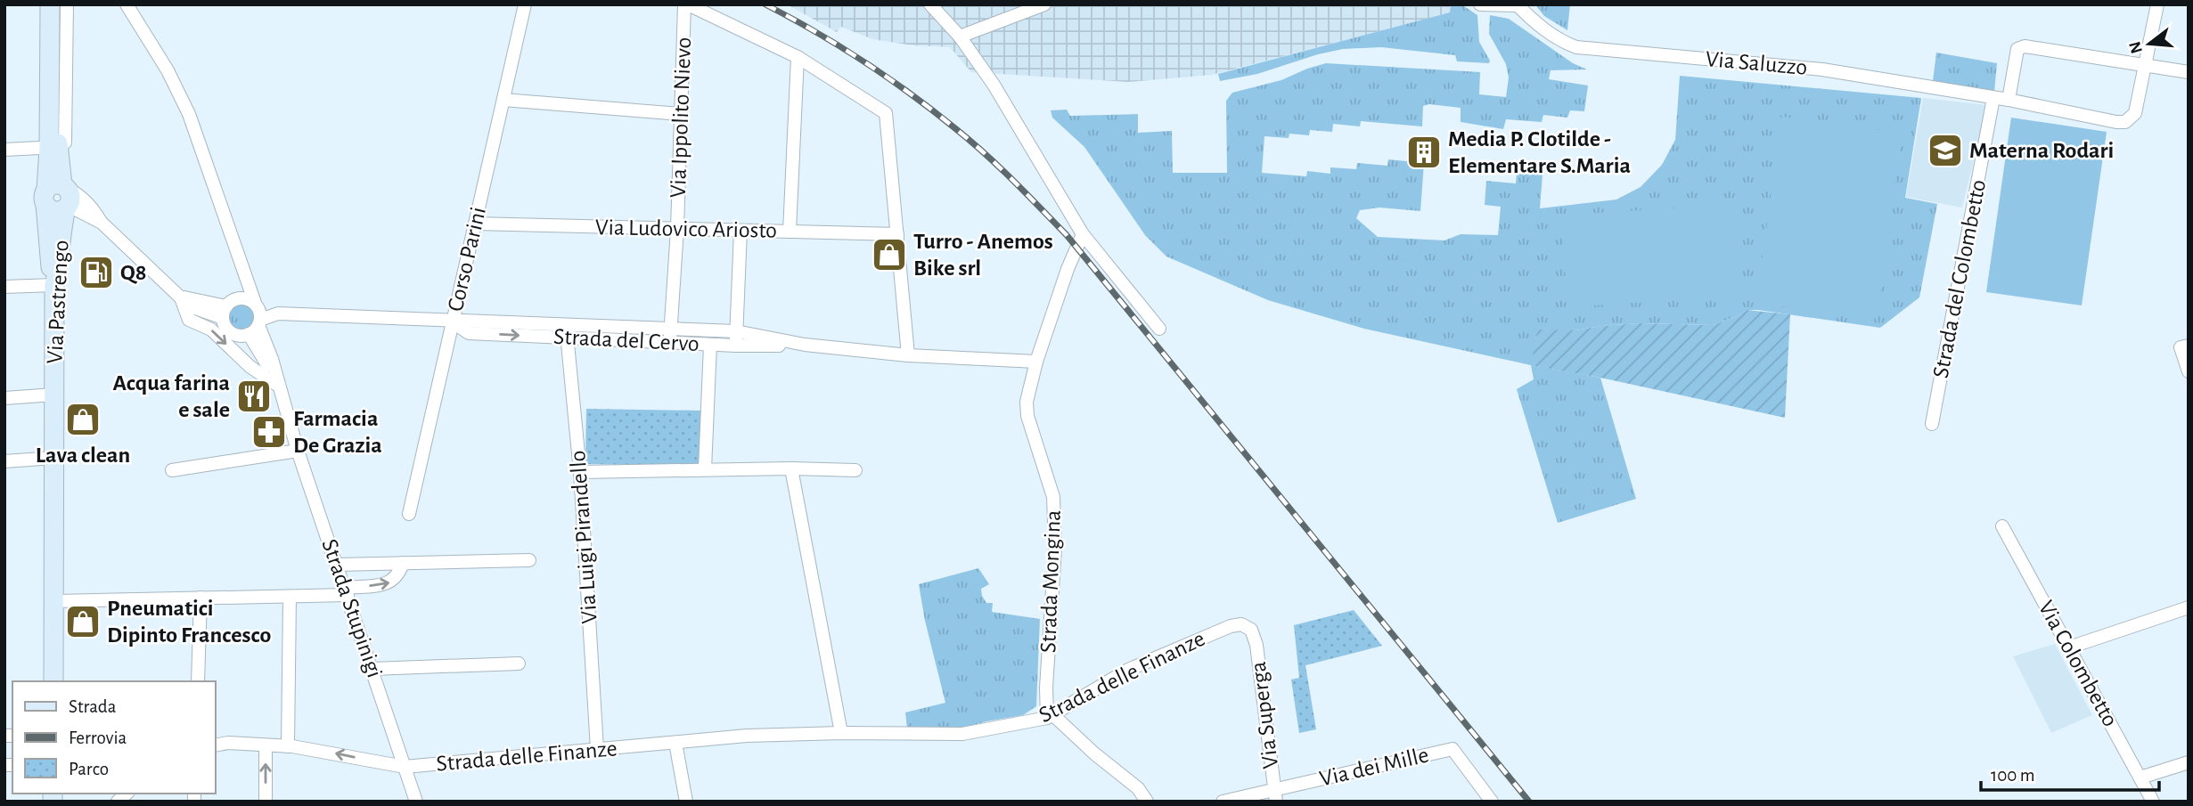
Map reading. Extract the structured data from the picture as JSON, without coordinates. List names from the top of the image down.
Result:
{
  "streets": {
    "main road": ["Via Pastrengo"],
    "street": [
      "Via Saluzzo",
      "Via Ippolito Nievo",
      "Via Ludovico Ariosto",
      "Corso Parini",
      "Strada del Colombetto",
      "Strada del Cervo",
      "Via Luigi Pirandello",
      "Strada Mongina",
      "Strada Stupinigi",
      "Via Colombetto",
      "Strada delle Finanze",
      "Via Superga",
      "Via dei Mille"
    ]
  },
  "crossings": [
    ["Via Saluzzo", "Strada del Colombetto"],
    ["Via Ippolito Nievo", "Via Ludovico Ariosto"],
    ["Via Ippolito Nievo", "Strada del Cervo"],
    ["Via Ludovico Ariosto", "Corso Parini"],
    ["Corso Parini", "Strada del Cervo"],
    ["Strada del Cervo", "Via Luigi Pirandello"],
    ["Strada del Cervo", "Strada Mongina"],
    ["Strada del Cervo", "Strada Stupinigi"],
    ["Via Luigi Pirandello", "Strada delle Finanze"],
    ["Strada Mongina", "Strada delle Finanze"],
    ["Strada Stupinigi", "Strada delle Finanze"],
    ["Strada delle Finanze", "Via Superga"],
    ["Via Superga", "Via dei Mille"]
  ],
  "places": {
    "school or university": ["Materna Rodari"],
    "building": ["Media P. Clotilde - Elementare S.Maria"],
    "shop": ["Turro - Anemos Bike srl", "Lava clean", "Pneumatici Dipinto Francesco"],
    "fuel station": ["Q8"],
    "restaurant": ["Acqua farina e sale"],
    "pharmacy": ["Farmacia De Grazia"]
  },
  "legend": ["Strada", "Ferrovia", "Parco"],
  "scale_bar": "100 m",
  "north": "left"
}
